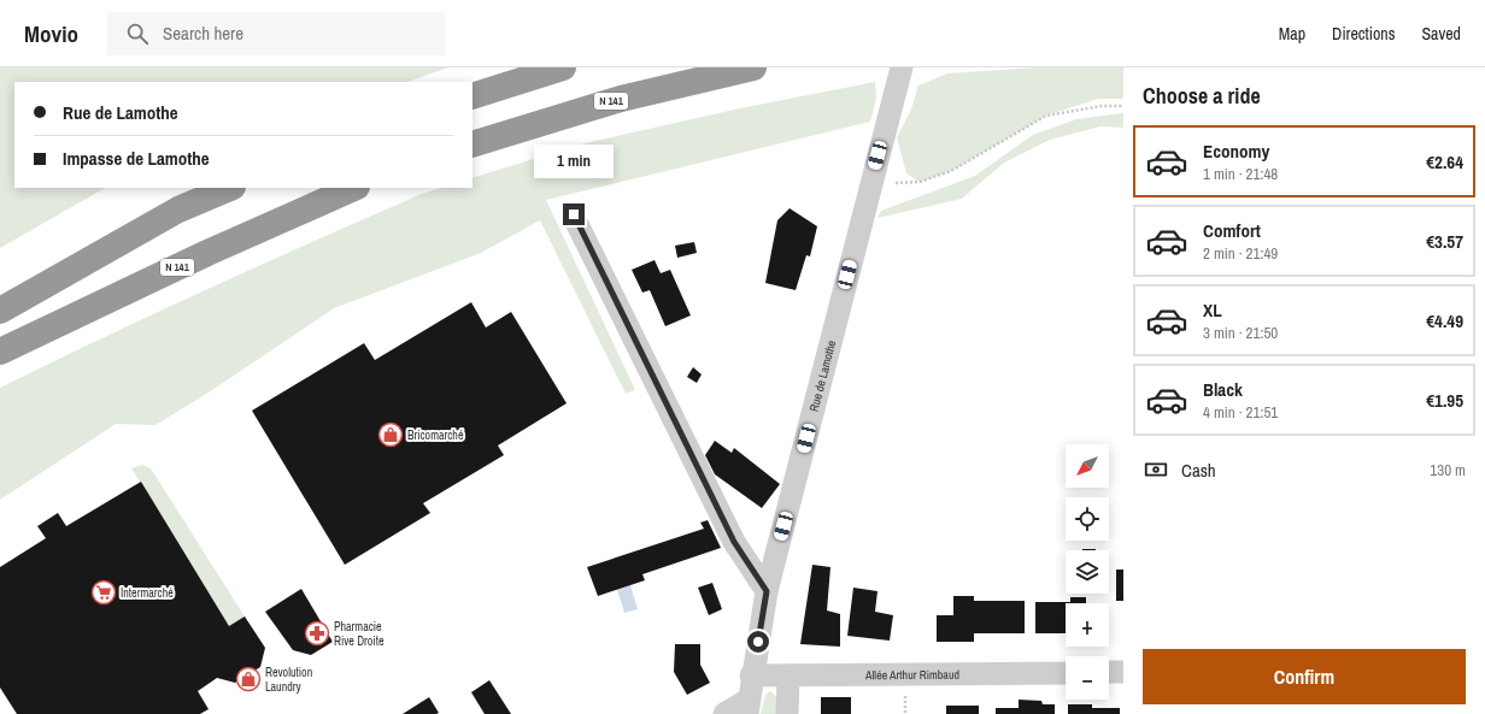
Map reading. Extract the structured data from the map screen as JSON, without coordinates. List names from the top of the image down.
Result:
{
  "streets": {
    "highway": ["N 141"],
    "street": ["Rue de Lamothe", "Allée Arthur Rimbaud"]
  },
  "crossings": [
    ["Rue de Lamothe", "Allée Arthur Rimbaud"]
  ],
  "places": {
    "shop": ["Bricomarché", "Revolution Laundry"],
    "supermarket": ["Intermarché"],
    "pharmacy": ["Pharmacie Rive Droite"]
  },
  "north": "bottom left",
  "page": {
    "header": "Movio",
    "search": "Search here",
    "nav": ["Map", "Directions", "Saved"],
    "heading": "Choose a ride",
    "banner": ["Rue de Lamothe", "Impasse de Lamothe"],
    "list": [
      {
        "name": "Economy",
        "note": "1 min · 21:48",
        "value": "€2.64"
      },
      {
        "name": "Comfort",
        "note": "2 min · 21:49",
        "value": "€3.57"
      },
      {
        "name": "XL",
        "note": "3 min · 21:50",
        "value": "€4.49"
      },
      {
        "name": "Black",
        "note": "4 min · 21:51",
        "value": "€1.95"
      }
    ],
    "bubble": "1 min",
    "pay": ["Cash", "130 m"],
    "map_buttons": ["+", "−"],
    "buttons": "Confirm"
  }
}
